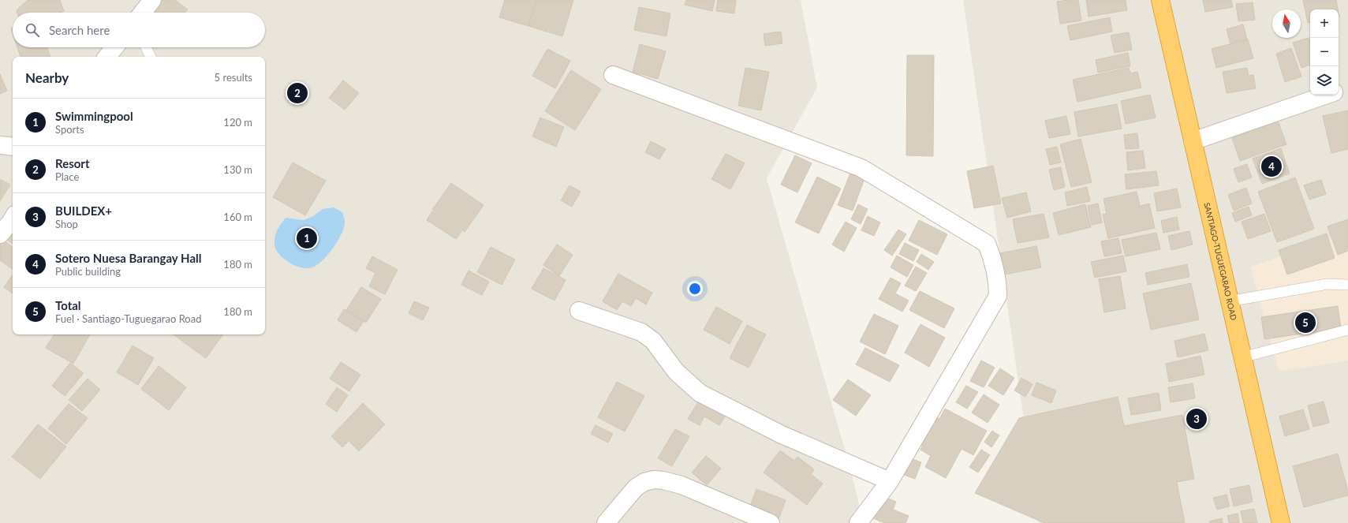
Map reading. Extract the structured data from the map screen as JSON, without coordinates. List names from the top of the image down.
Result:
{
  "streets": {
    "highway": ["SANTIAGO-TUGUEGARAO ROAD"]
  },
  "north": "top",
  "page": {
    "map_buttons": ["+", "−"],
    "search": "Search here",
    "heading": ["Nearby", "5 results"],
    "pins": [
      "2",
      "4",
      "1",
      "5",
      "3"
    ],
    "list": [
      {
        "mark": "1",
        "name": "Swimmingpool",
        "note": "Sports",
        "value": "120 m"
      },
      {
        "mark": "2",
        "name": "Resort",
        "note": "Place",
        "value": "130 m"
      },
      {
        "mark": "3",
        "name": "BUILDEX+",
        "note": "Shop",
        "value": "160 m"
      },
      {
        "mark": "4",
        "name": "Sotero Nuesa Barangay Hall",
        "note": "Public building",
        "value": "180 m"
      },
      {
        "mark": "5",
        "name": "Total",
        "note": "Fuel · Santiago-Tuguegarao Road",
        "value": "180 m"
      }
    ]
  }
}
